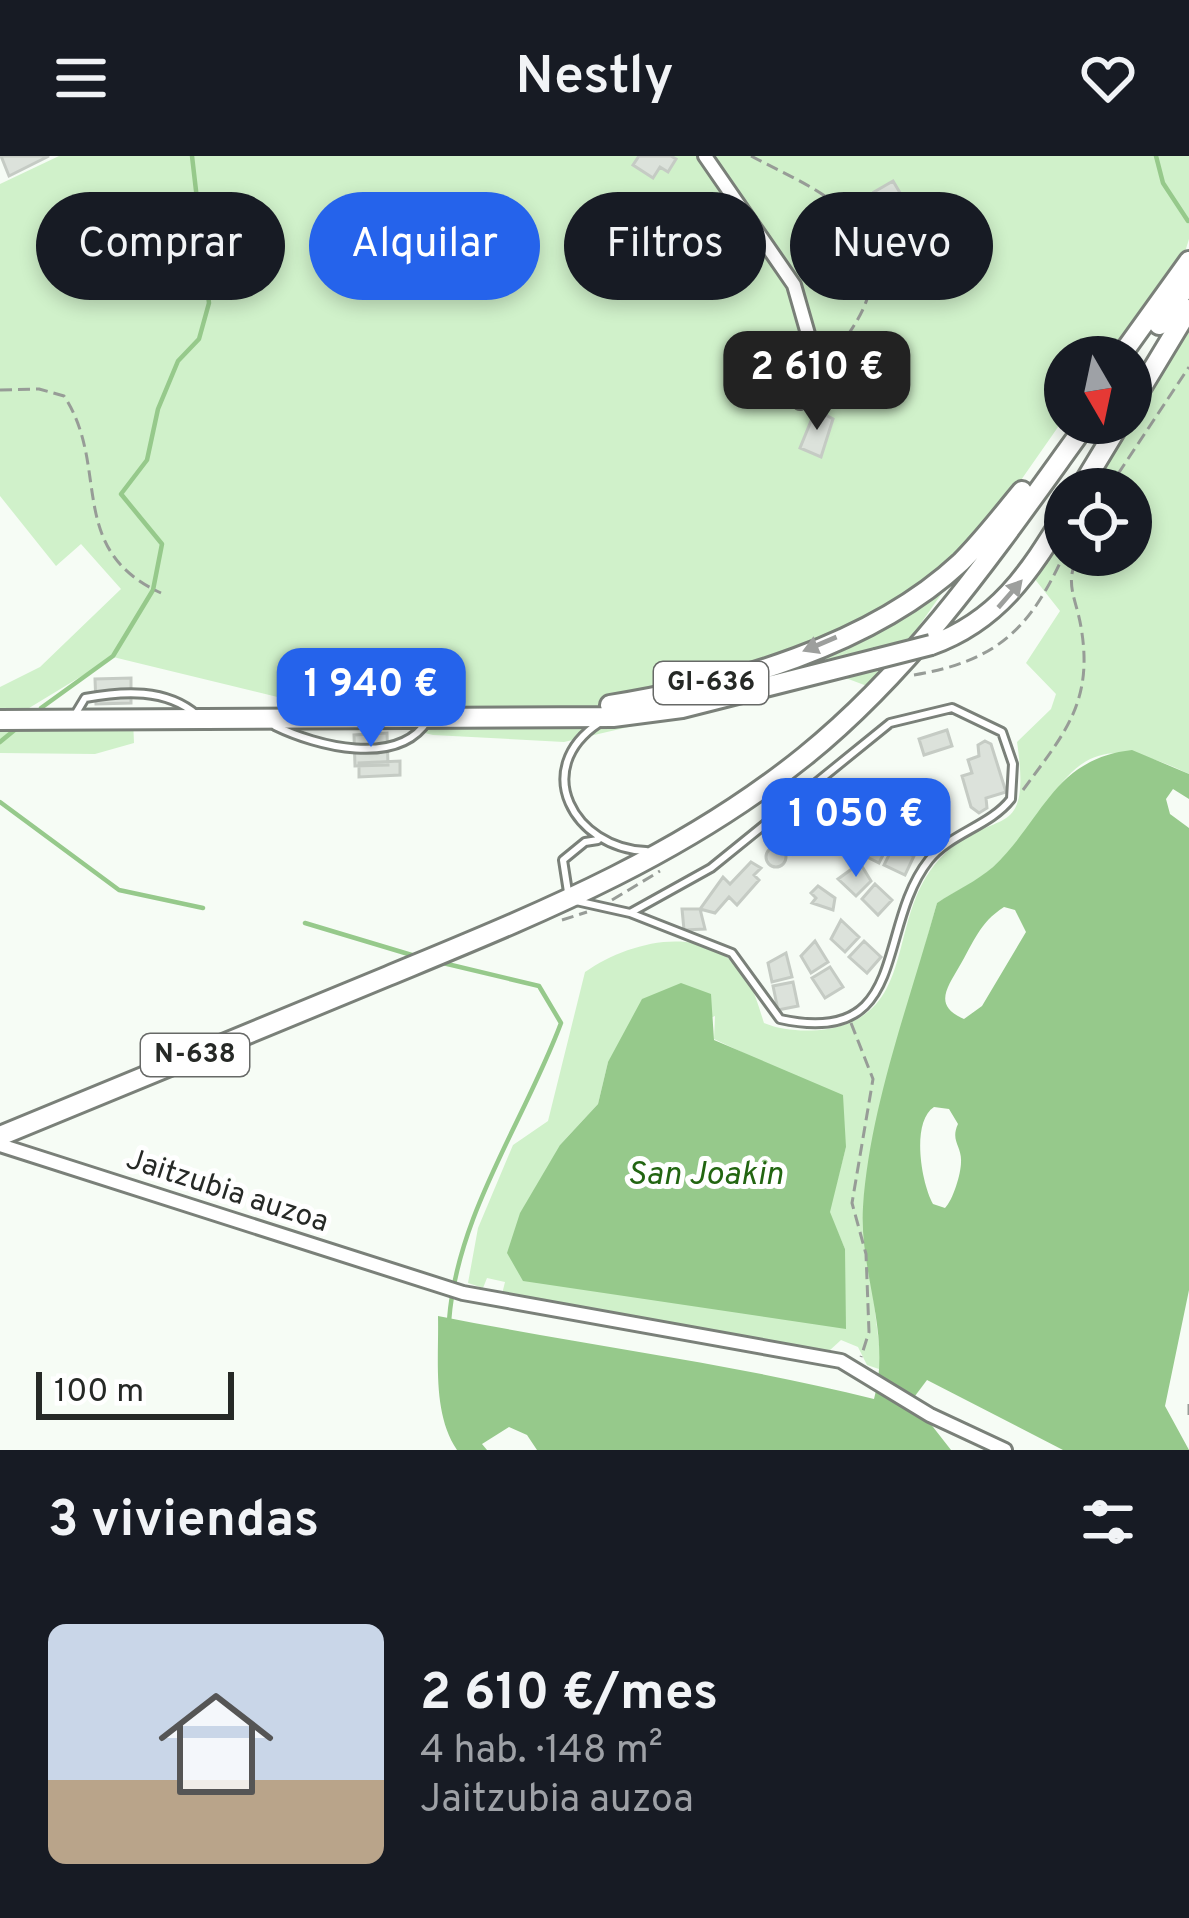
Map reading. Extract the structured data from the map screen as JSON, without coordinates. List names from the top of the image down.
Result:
{
  "streets": {
    "main road": ["GI-636", "N-638"],
    "street": ["Jaitzubia auzoa"]
  },
  "crossings": [
    ["GI-636", "N-638"],
    ["N-638", "Jaitzubia auzoa"]
  ],
  "water": ["San Joakin"],
  "scale_bar": "100 m",
  "north": "bottom",
  "page": {
    "header": "Nestly",
    "chip": [
      "Comprar",
      "Alquilar",
      "Filtros",
      "Nuevo"
    ],
    "price": ["2 610 €", "1 940 €", "1 050 €"],
    "scale": "100 m",
    "heading": "3 viviendas",
    "list": [
      {
        "name": "2 610 €/mes",
        "note": "4 hab. · 148 m² · Jaitzubia auzoa"
      }
    ]
  }
}
